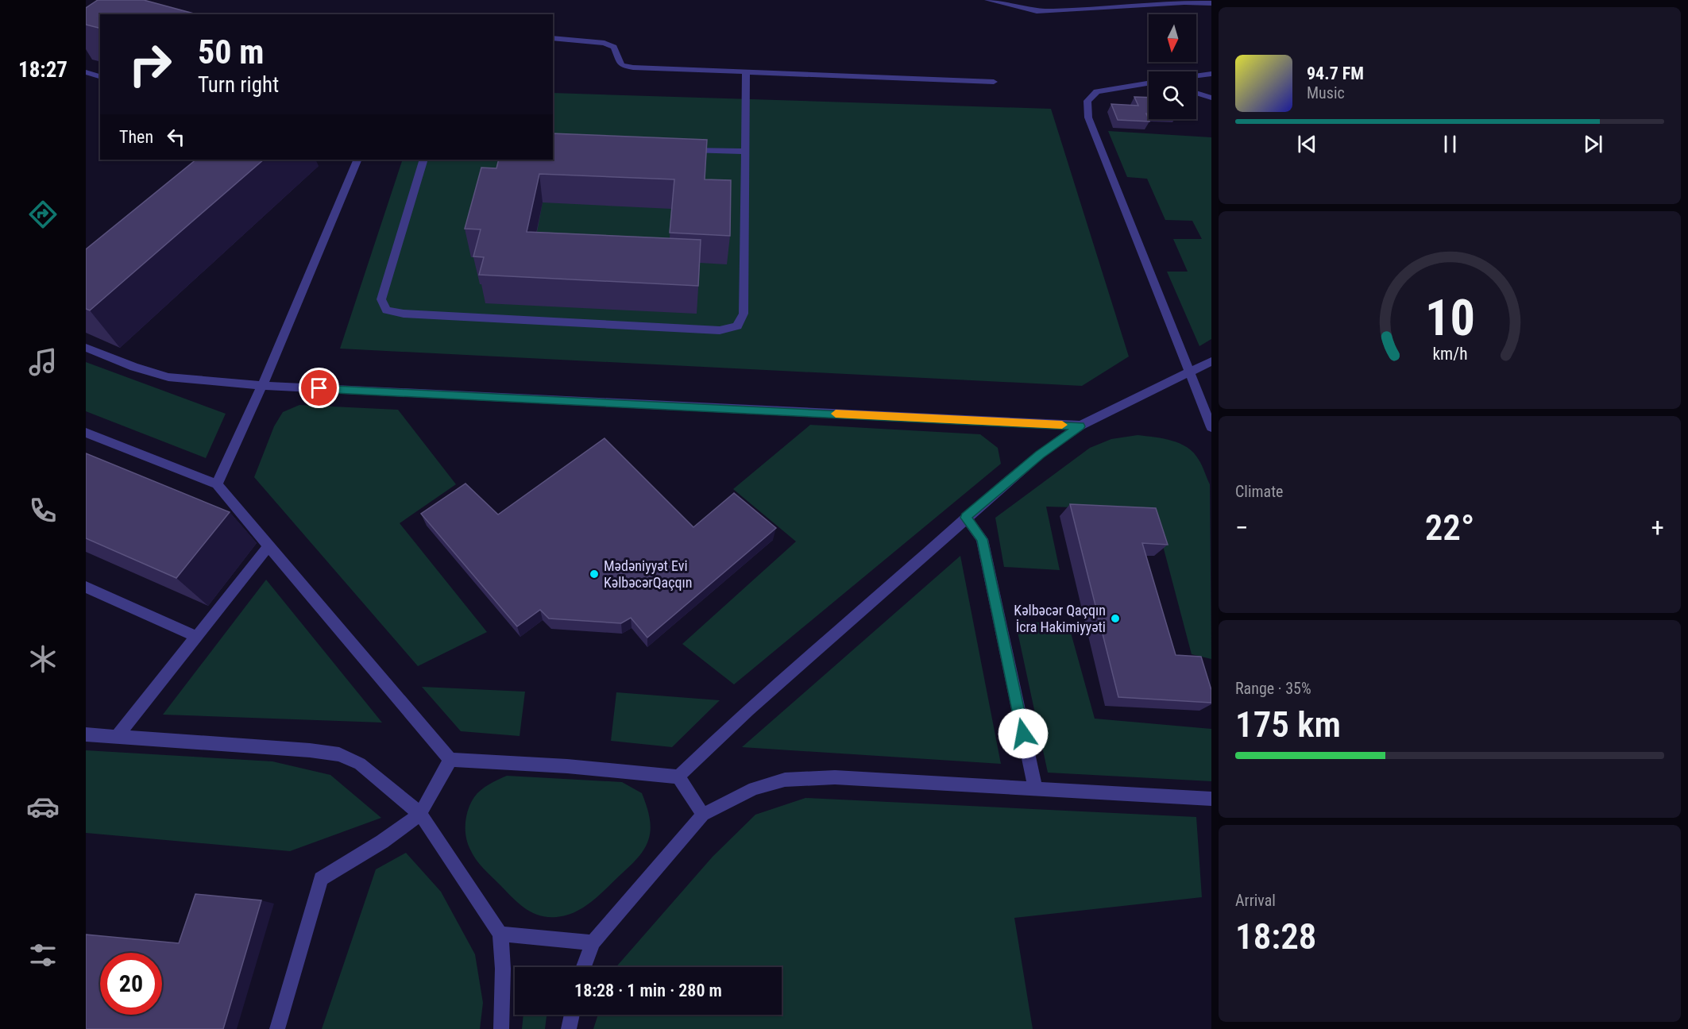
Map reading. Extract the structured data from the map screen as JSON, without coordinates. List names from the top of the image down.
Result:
{
  "places": ["Mədəniyyət Evi KəlbəcərQaçqın", "Kəlbəcər Qaçqın İcra Hakimiyyəti"],
  "north": "bottom",
  "page": {
    "tabs": "18:27",
    "turn": ["50 m", "Turn right"],
    "song": ["94.7 FM", "Music"],
    "then": "Then",
    "tile": [
      "Climate",
      ["Range · 35%", "175 km"],
      ["Arrival", "18:28"]
    ],
    "heat": ["−", "22°", "+"],
    "limit": "20",
    "trip": "18:28 · 1 min · 280 m",
    "gauge": ["10", "km/h"]
  }
}
